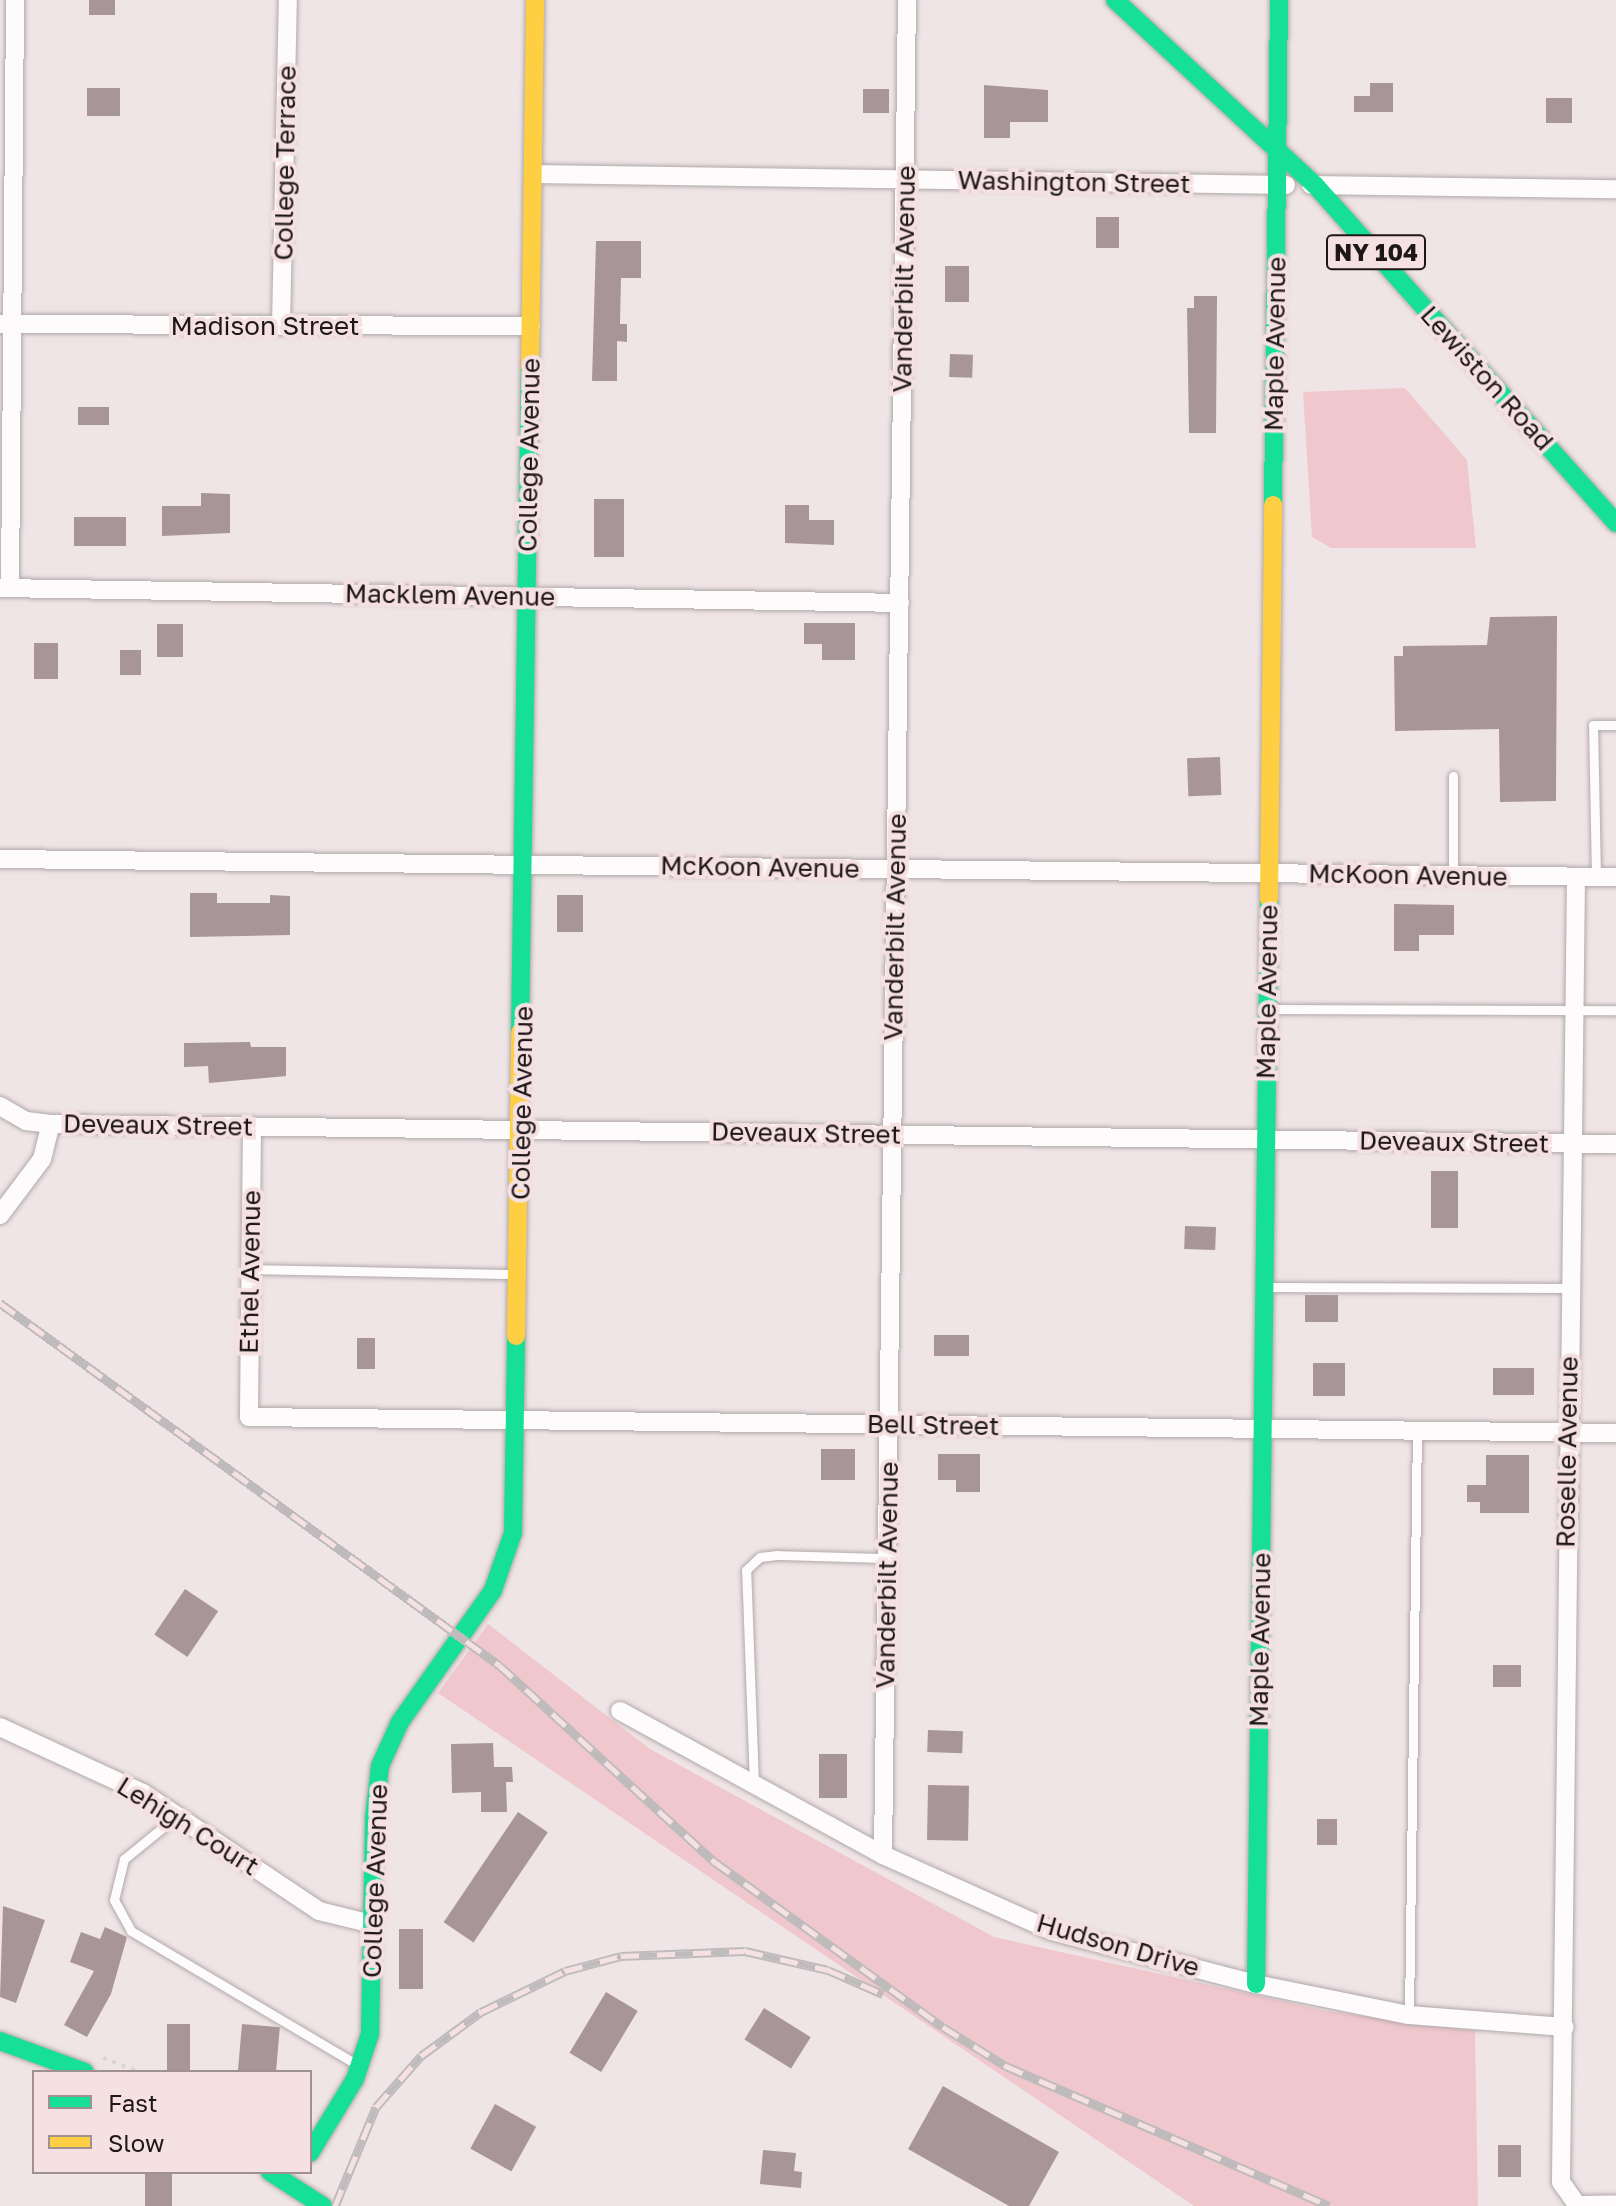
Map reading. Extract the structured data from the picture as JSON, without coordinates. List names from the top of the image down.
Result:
{
  "streets": {
    "main road": [
      "NY 104",
      "Maple Avenue",
      "Lewiston Road",
      "College Avenue"
    ],
    "street": [
      "College Terrace",
      "Washington Street",
      "Vanderbilt Avenue",
      "Madison Street",
      "Macklem Avenue",
      "McKoon Avenue",
      "Deveaux Street",
      "Ethel Avenue",
      "Bell Street",
      "Roselle Avenue",
      "Lehigh Court",
      "Hudson Drive"
    ]
  },
  "crossings": [
    ["College Terrace", "Madison Street"],
    ["Washington Street", "Vanderbilt Avenue"],
    ["Washington Street", "Maple Avenue"],
    ["Washington Street", "Lewiston Road"],
    ["Washington Street", "College Avenue"],
    ["Vanderbilt Avenue", "Macklem Avenue"],
    ["Vanderbilt Avenue", "McKoon Avenue"],
    ["Vanderbilt Avenue", "Deveaux Street"],
    ["Vanderbilt Avenue", "Bell Street"],
    ["Vanderbilt Avenue", "Hudson Drive"],
    ["Madison Street", "College Avenue"],
    ["Maple Avenue", "Lewiston Road"],
    ["Maple Avenue", "McKoon Avenue"],
    ["Maple Avenue", "Deveaux Street"],
    ["Maple Avenue", "Bell Street"],
    ["Maple Avenue", "Hudson Drive"],
    ["College Avenue", "Macklem Avenue"],
    ["College Avenue", "McKoon Avenue"],
    ["College Avenue", "Deveaux Street"],
    ["College Avenue", "Bell Street"],
    ["College Avenue", "Lehigh Court"],
    ["McKoon Avenue", "Roselle Avenue"],
    ["Deveaux Street", "Ethel Avenue"],
    ["Deveaux Street", "Roselle Avenue"],
    ["Ethel Avenue", "Bell Street"],
    ["Bell Street", "Roselle Avenue"],
    ["Roselle Avenue", "Hudson Drive"]
  ],
  "legend": ["Fast", "Slow"]
}
